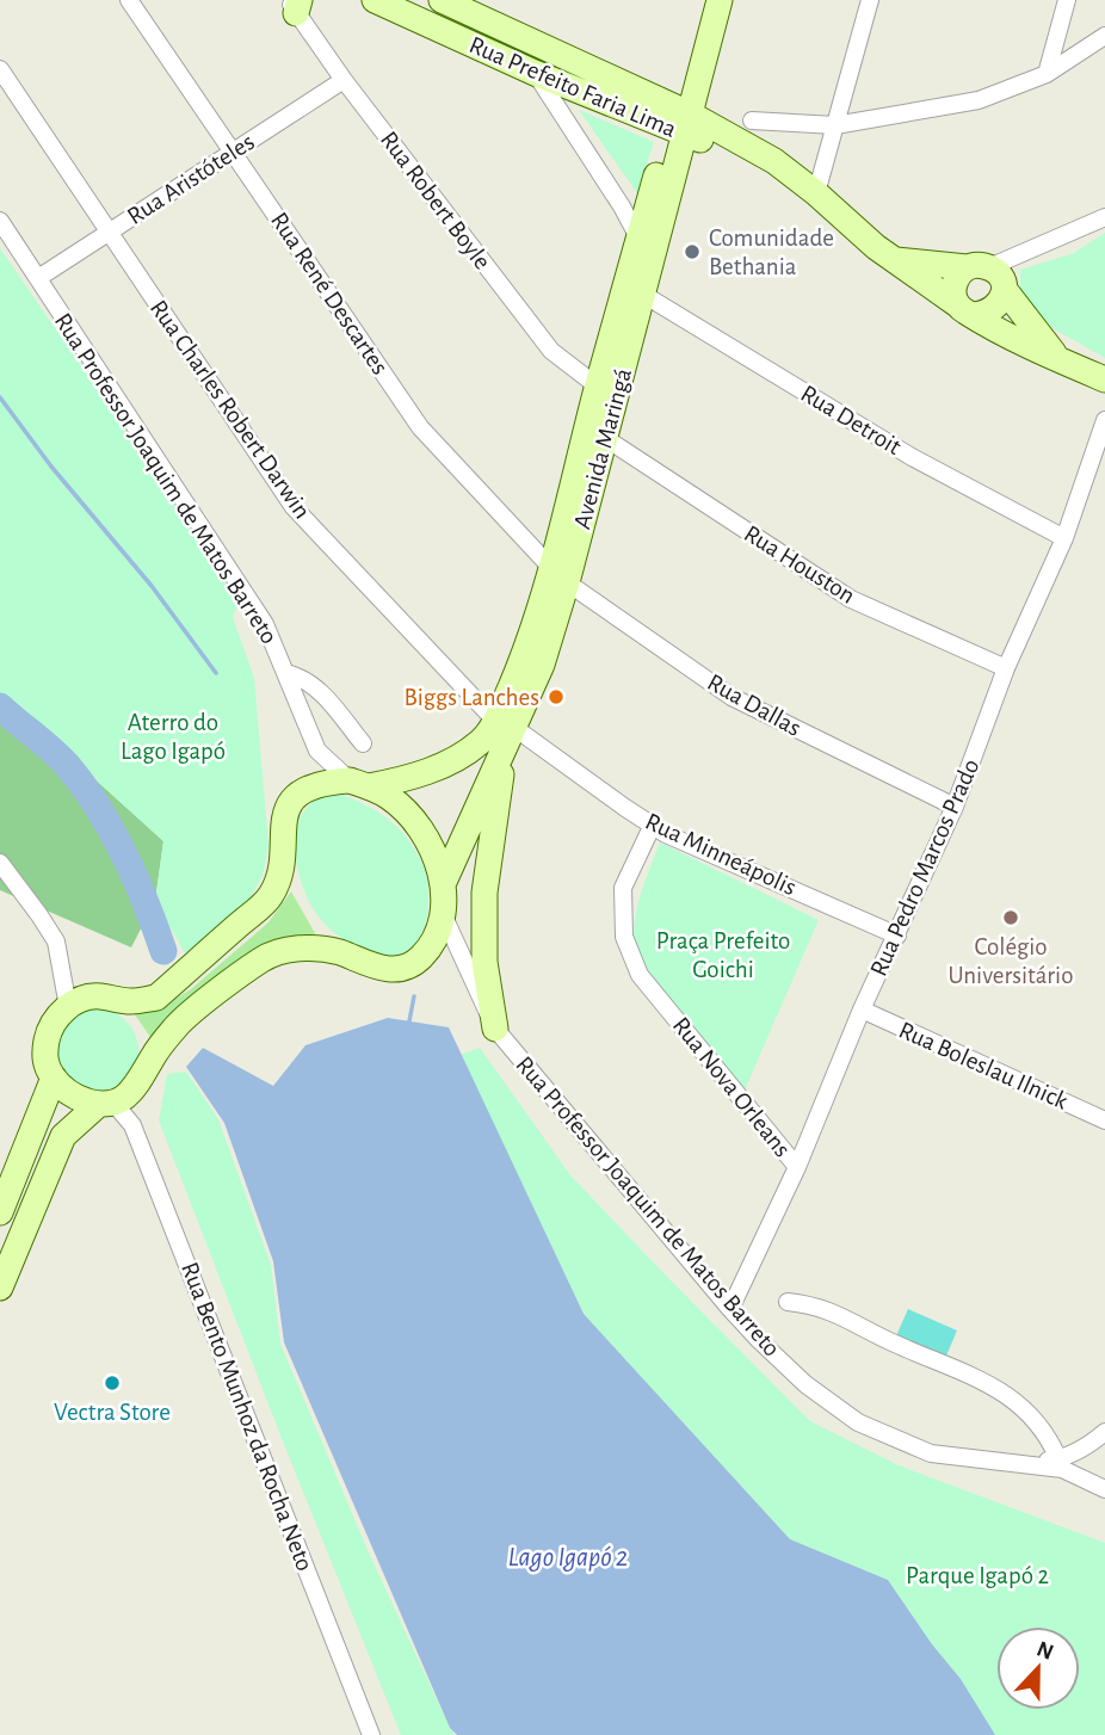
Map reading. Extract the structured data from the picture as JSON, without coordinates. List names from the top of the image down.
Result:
{
  "streets": {
    "main road": ["Rua Prefeito Faria Lima", "Avenida Maringá"],
    "street": [
      "Rua Aristóteles",
      "Rua Robert Boyle",
      "Rua René Descartes",
      "Rua Charles Robert Darwin",
      "Rua Detroit",
      "Rua Professor Joaquim de Matos Barreto",
      "Rua Houston",
      "Rua Dallas",
      "Rua Minneápolis",
      "Rua Pedro Marcos Prado",
      "Rua Boleslau Ilnick",
      "Rua Nova Orleans",
      "Rua Bento Munhoz da Rocha Neto"
    ]
  },
  "crossings": [
    ["Rua Prefeito Faria Lima", "Avenida Maringá"],
    ["Rua Aristóteles", "Rua Robert Boyle"],
    ["Rua Aristóteles", "Rua René Descartes"],
    ["Rua Aristóteles", "Rua Charles Robert Darwin"],
    ["Rua Aristóteles", "Rua Professor Joaquim de Matos Barreto"],
    ["Rua Robert Boyle", "Avenida Maringá"],
    ["Rua René Descartes", "Avenida Maringá"],
    ["Rua René Descartes", "Rua Dallas"],
    ["Rua Charles Robert Darwin", "Avenida Maringá"],
    ["Rua Charles Robert Darwin", "Rua Minneápolis"],
    ["Rua Detroit", "Avenida Maringá"],
    ["Rua Detroit", "Rua Pedro Marcos Prado"],
    ["Avenida Maringá", "Rua Professor Joaquim de Matos Barreto"],
    ["Avenida Maringá", "Rua Houston"],
    ["Avenida Maringá", "Rua Dallas"],
    ["Avenida Maringá", "Rua Minneápolis"],
    ["Avenida Maringá", "Rua Bento Munhoz da Rocha Neto"],
    ["Rua Professor Joaquim de Matos Barreto", "Rua Pedro Marcos Prado"],
    ["Rua Houston", "Rua Pedro Marcos Prado"],
    ["Rua Dallas", "Rua Pedro Marcos Prado"],
    ["Rua Minneápolis", "Rua Pedro Marcos Prado"],
    ["Rua Minneápolis", "Rua Nova Orleans"],
    ["Rua Pedro Marcos Prado", "Rua Boleslau Ilnick"],
    ["Rua Pedro Marcos Prado", "Rua Nova Orleans"]
  ],
  "water": ["Lago Igapó 2"],
  "parks": ["Aterro do Lago Igapó", "Praça Prefeito Goichi", "Parque Igapó 2"],
  "places": [
    "Comunidade Bethania",
    "Biggs Lanches",
    "Colégio Universitário",
    "Vectra Store"
  ],
  "north": "top"
}
